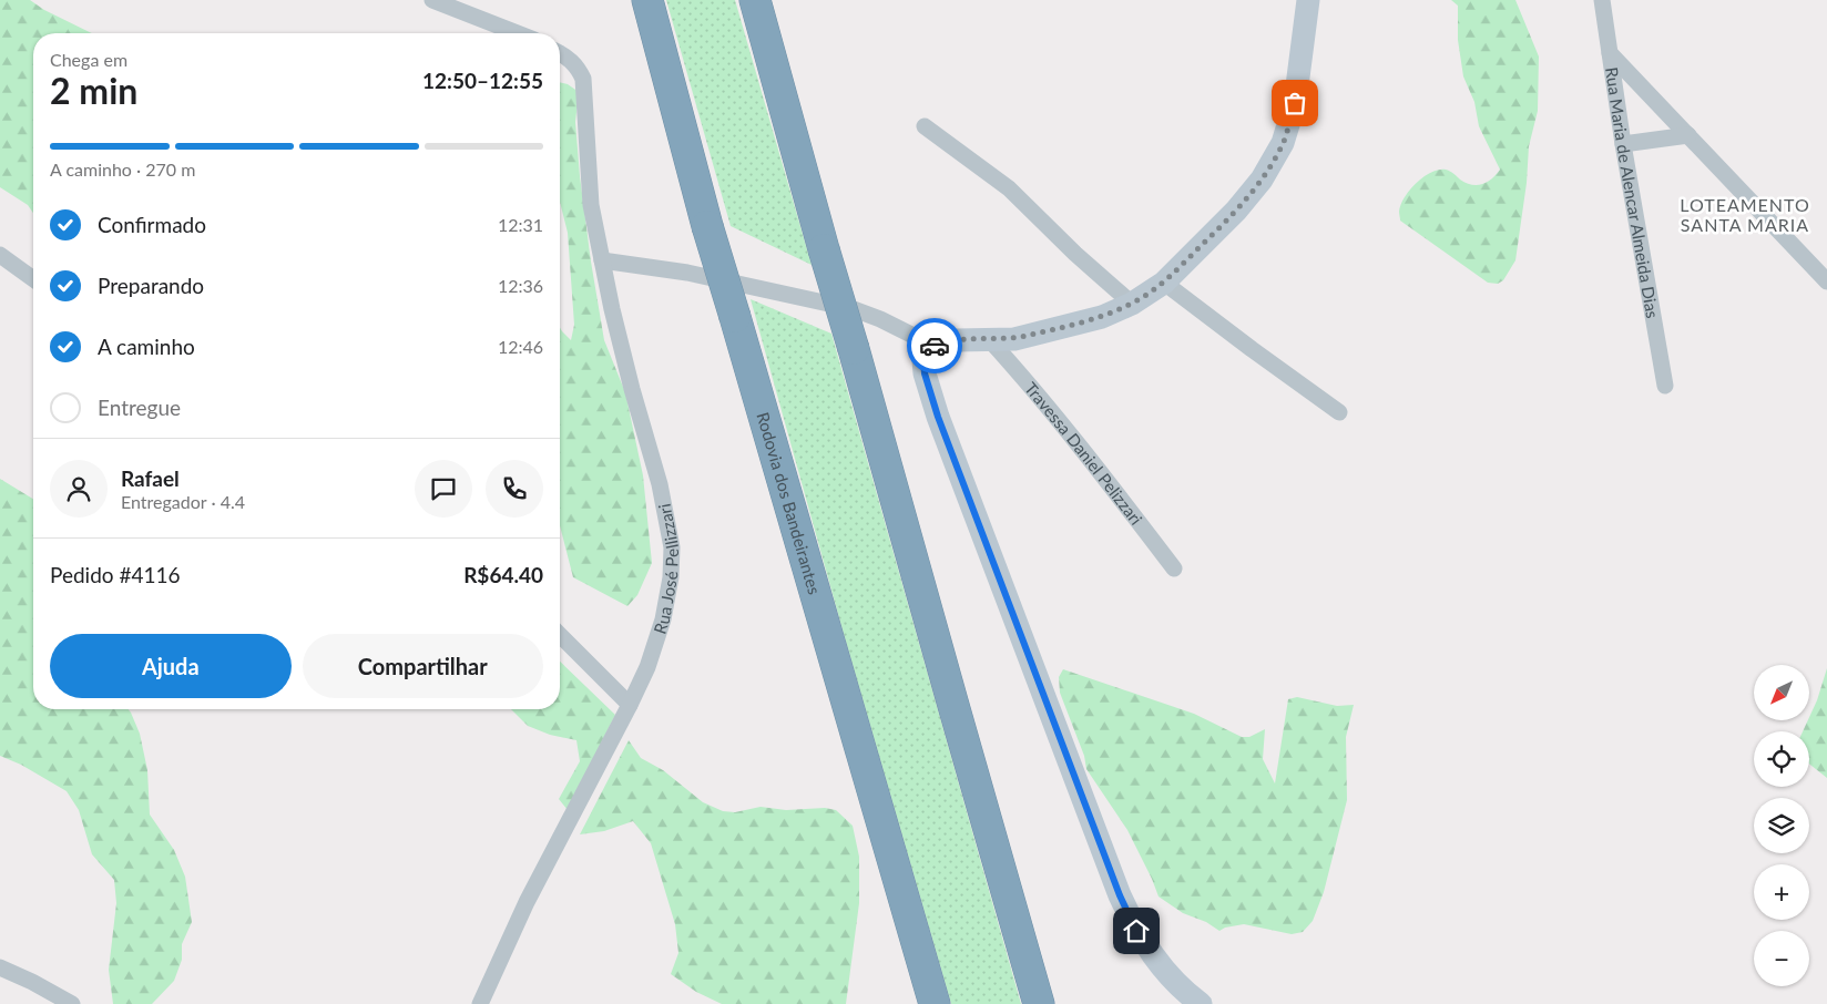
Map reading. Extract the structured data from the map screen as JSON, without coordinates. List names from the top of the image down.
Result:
{
  "streets": {
    "highway": ["Rodovia dos Bandeirantes"],
    "street": ["Rua Maria de Alencar Almeida Dias", "Travessa Daniel Pelizzari", "Rua José Pellizzari"]
  },
  "districts": ["LOTEAMENTO SANTA MARIA"],
  "north": "bottom left",
  "page": {
    "heading": ["2 min", "Chega em", "12:50–12:55"],
    "panel": [
      "Rafael",
      "Entregador · 4.4",
      "Pedido #4116",
      "R$64.40"
    ],
    "bar": "A caminho · 270 m",
    "list": [
      ["Confirmado", "12:31"],
      ["Preparando", "12:36"],
      ["A caminho", "12:46"],
      "Entregue"
    ],
    "buttons": ["Ajuda", "Compartilhar"],
    "map_buttons": ["+", "−"]
  }
}
